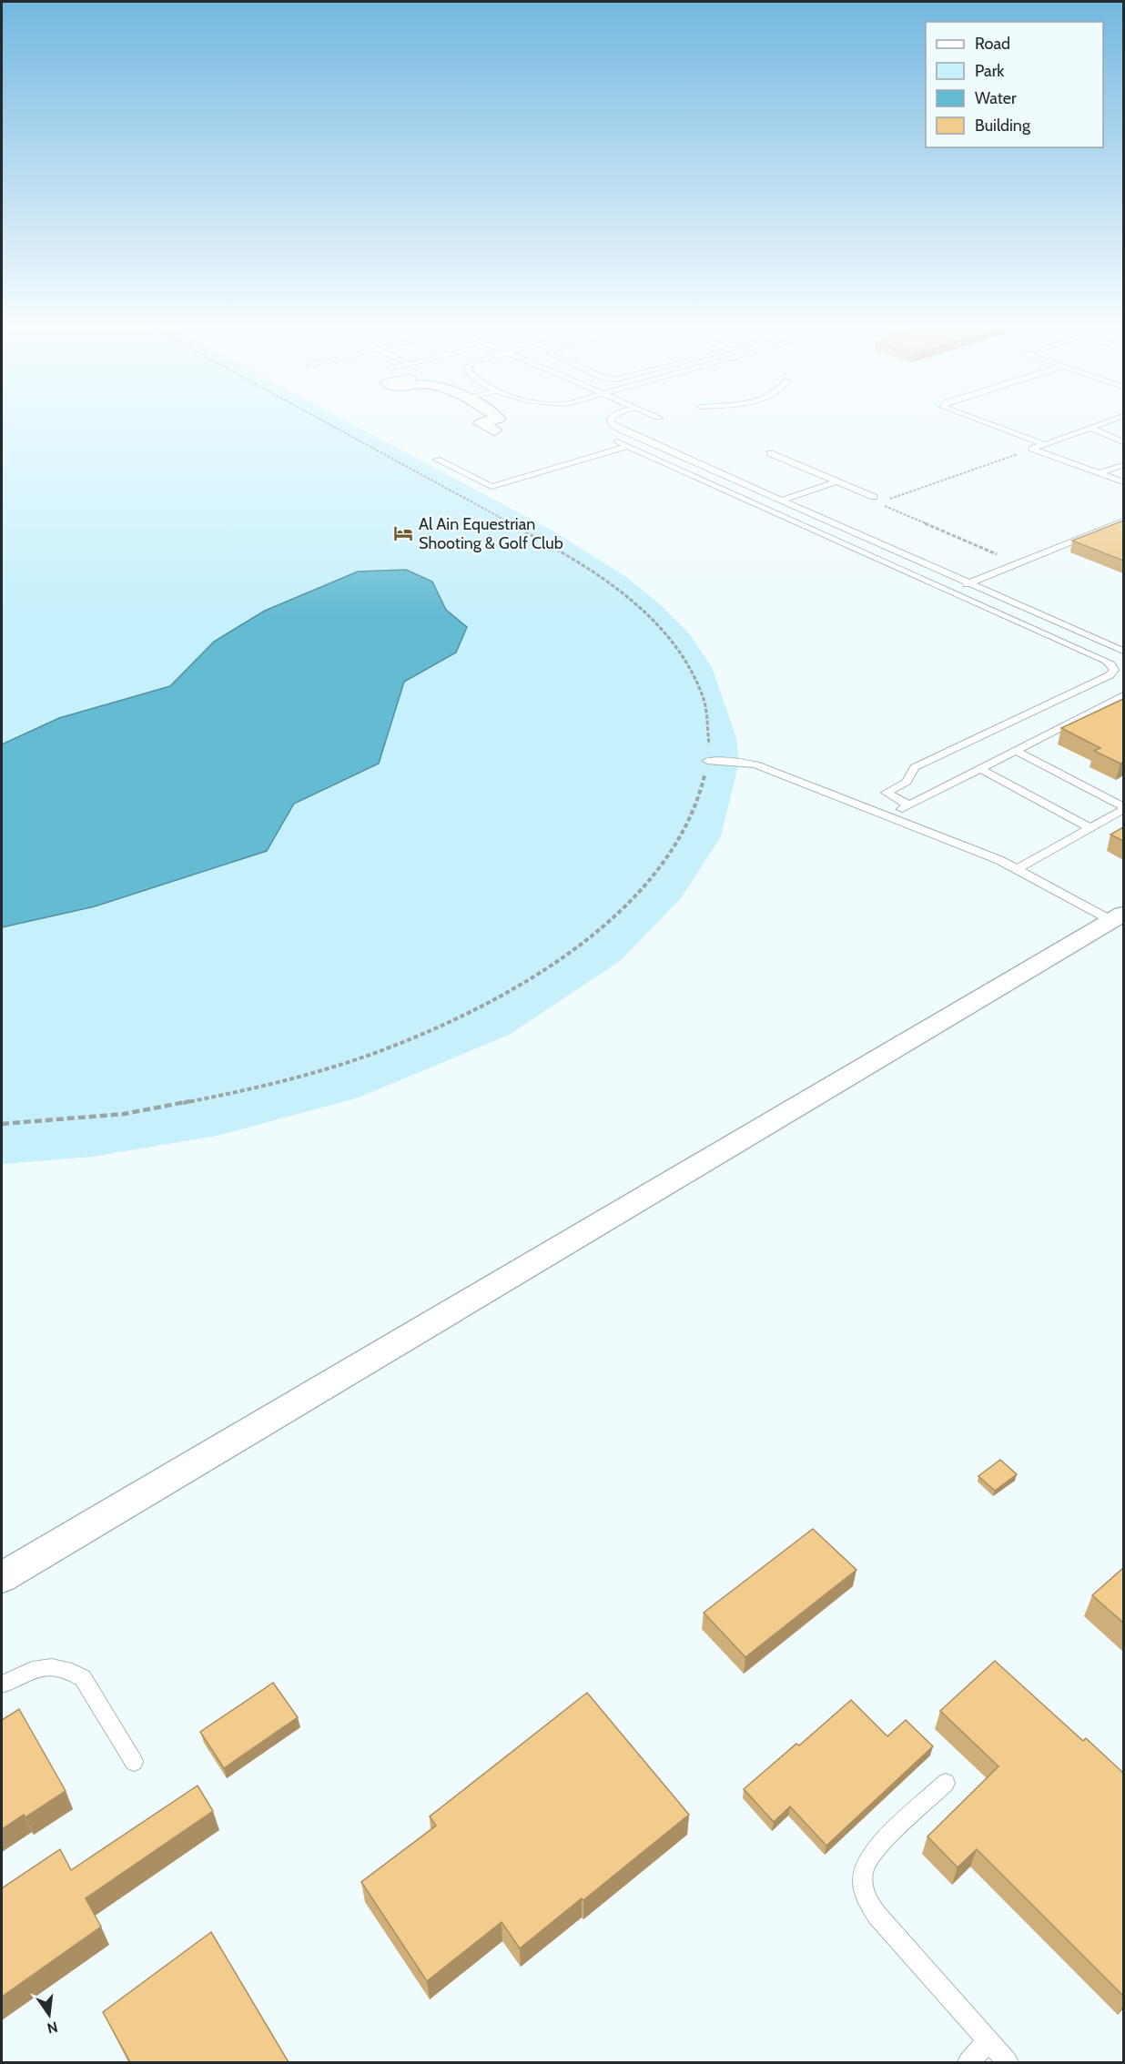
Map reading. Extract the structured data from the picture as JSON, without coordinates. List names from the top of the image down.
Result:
{
  "places": {
    "hotel": ["Al Ain Equestrian Shooting & Golf Club"]
  },
  "legend": [
    "Road",
    "Park",
    "Water",
    "Building"
  ],
  "north": "bottom"
}
